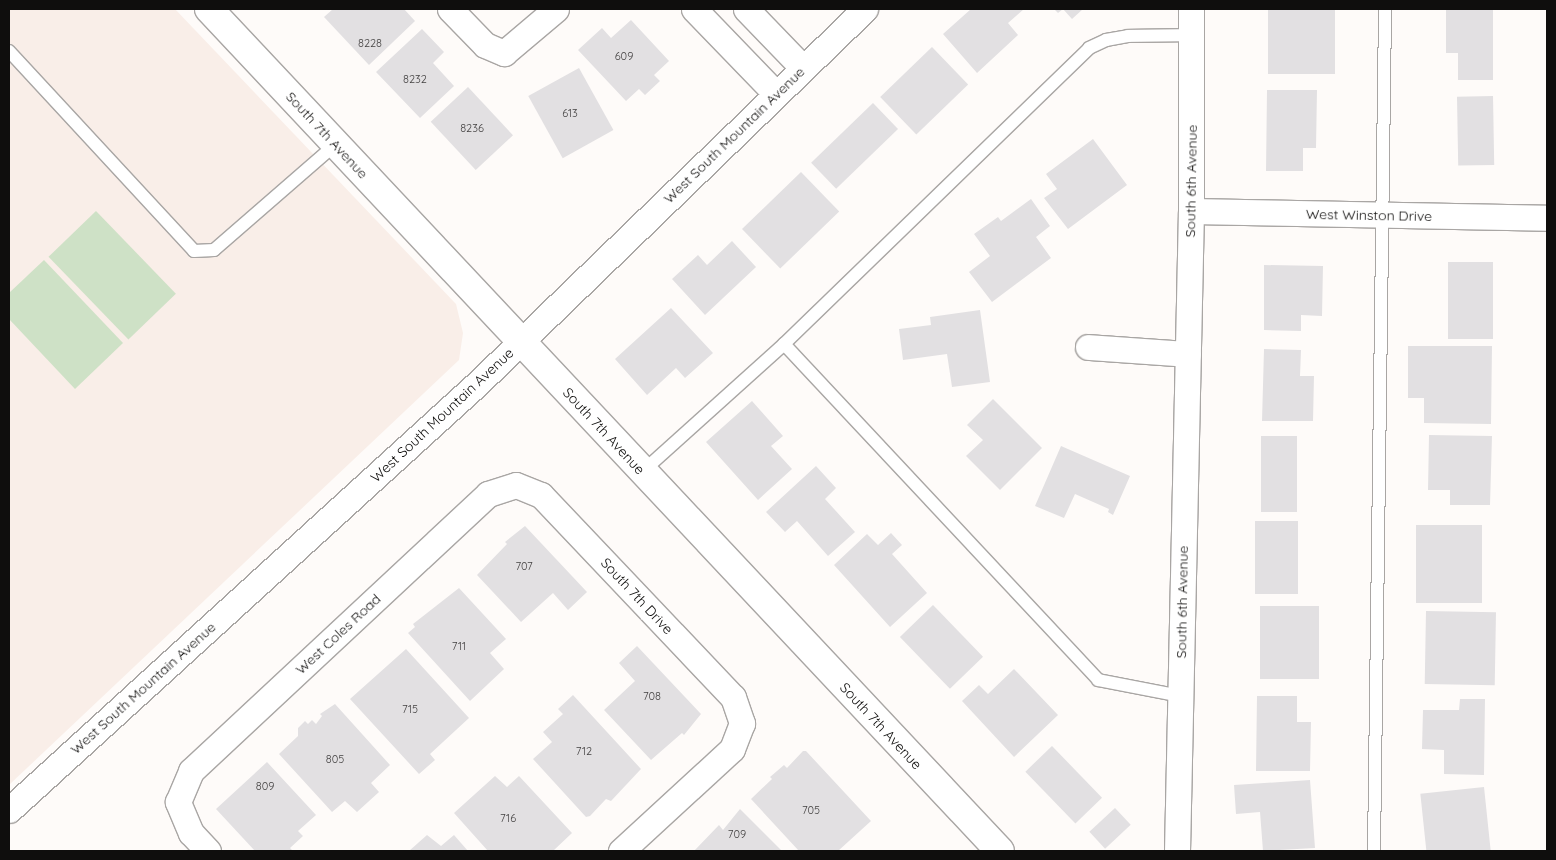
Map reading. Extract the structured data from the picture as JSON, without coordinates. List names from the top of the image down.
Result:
{
  "streets": {
    "street": [
      "South 7th Avenue",
      "West South Mountain Avenue",
      "South 6th Avenue",
      "West Winston Drive",
      "South 7th Drive",
      "West Coles Road"
    ]
  },
  "crossings": [
    ["South 7th Avenue", "West South Mountain Avenue"],
    ["South 6th Avenue", "West Winston Drive"],
    ["South 7th Drive", "West Coles Road"]
  ],
  "house_numbers": [
    "8228",
    "609",
    "8232",
    "613",
    "8236",
    "707",
    "711",
    "708",
    "715",
    "712",
    "805",
    "809",
    "705",
    "716",
    "709"
  ]
}
